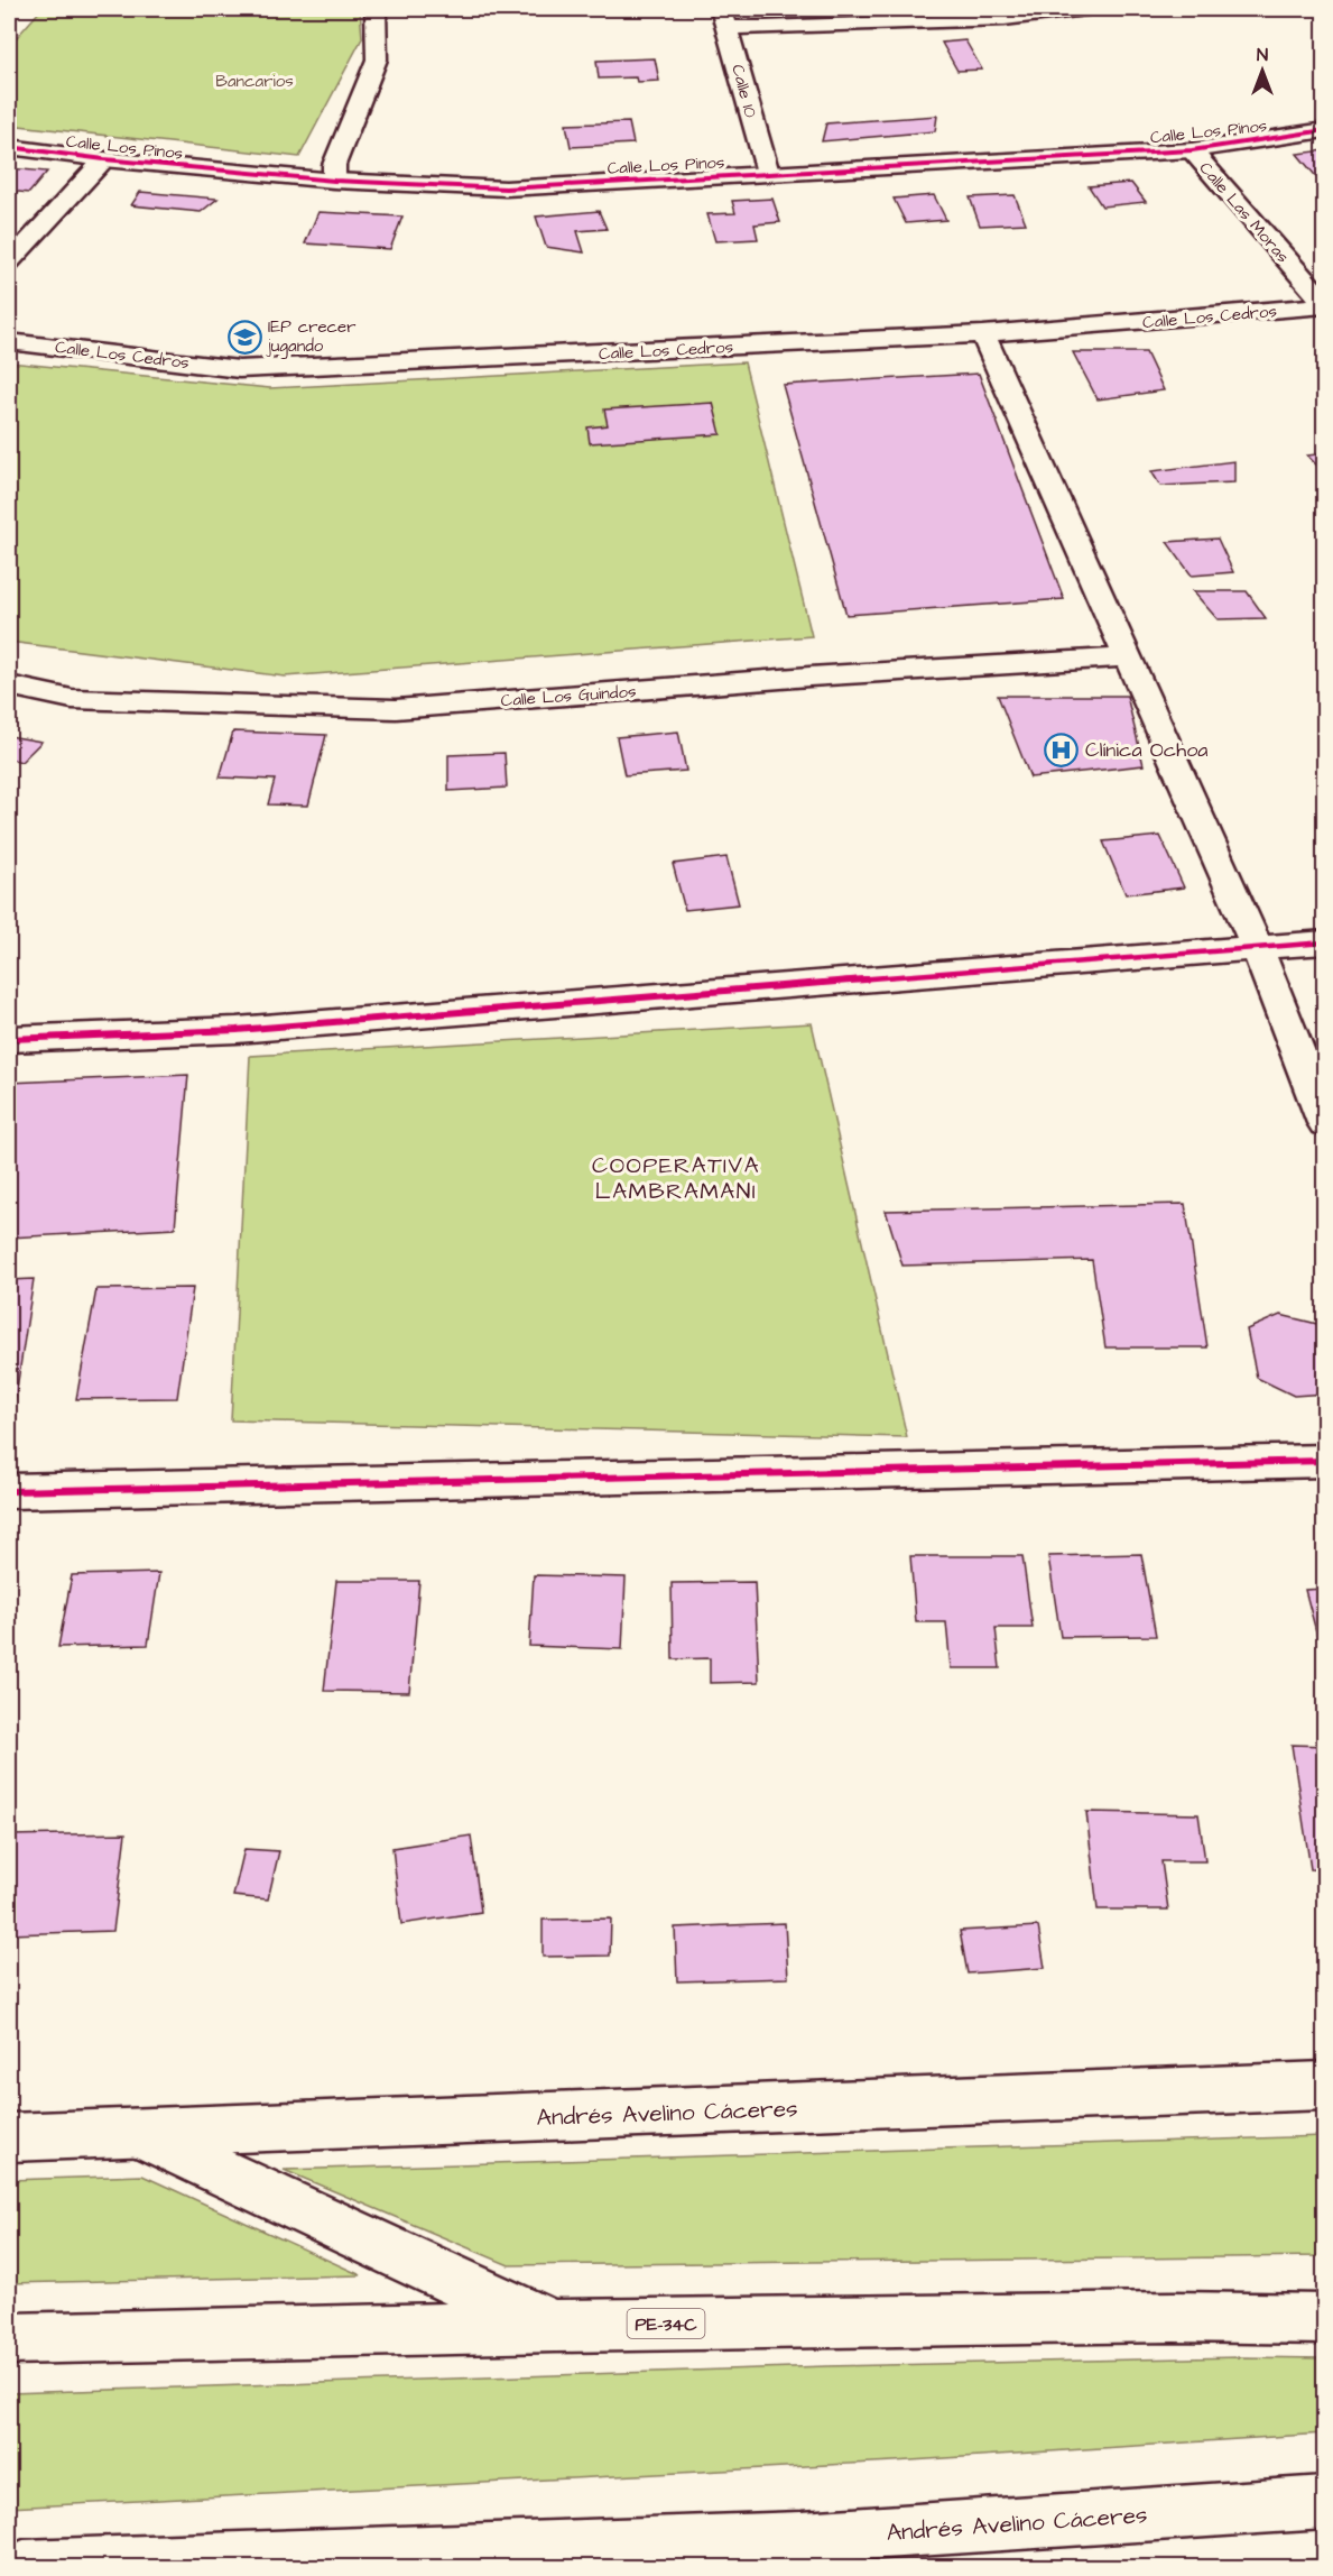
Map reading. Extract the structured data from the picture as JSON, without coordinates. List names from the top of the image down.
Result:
{
  "streets": {
    "main road": [
      "Calle 10",
      "Calle Los Pinos",
      "Calle Las Moras",
      "Calle Los Cedros",
      "Calle Los Guindos",
      "Andrés Avelino Cáceres",
      "PE-34C"
    ]
  },
  "crossings": [
    ["Calle 10", "Calle Los Pinos"],
    ["Calle Los Pinos", "Calle Las Moras"],
    ["Calle Las Moras", "Calle Los Cedros"]
  ],
  "districts": ["COOPERATIVA LAMBRAMANI"],
  "parks": ["Bancarios"],
  "places": {
    "school or university": ["IEP crecer jugando"],
    "hospital": ["Clínica Ochoa"]
  },
  "north": "top"
}
